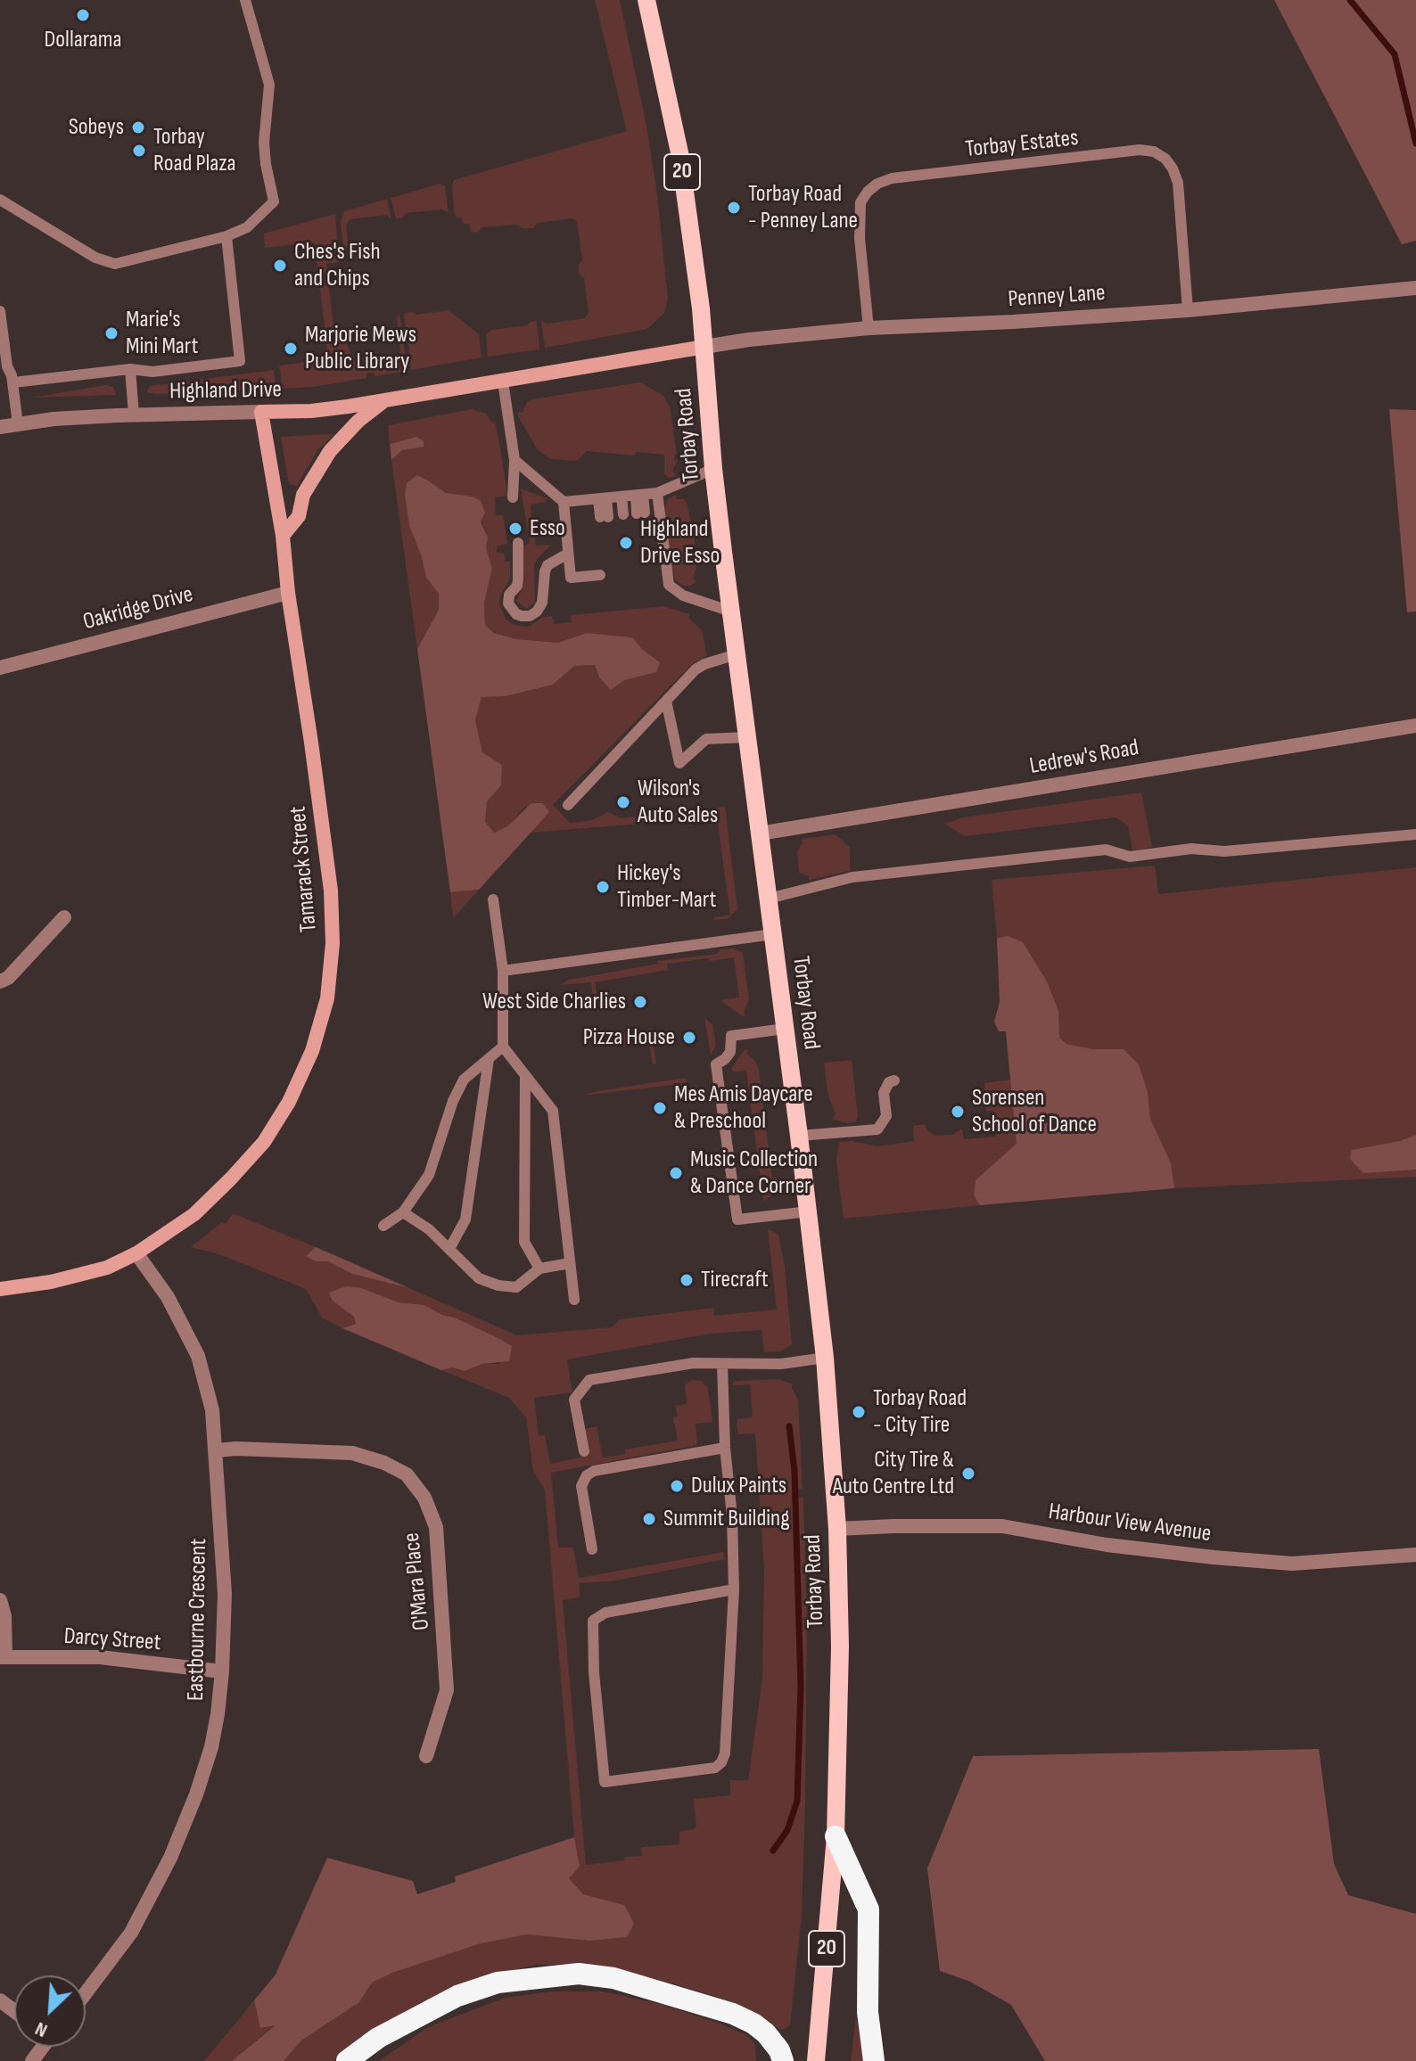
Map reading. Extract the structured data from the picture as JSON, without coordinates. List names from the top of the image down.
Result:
{
  "streets": {
    "main road": ["20", "Torbay Road"],
    "street": [
      "Penney Lane",
      "Highland Drive",
      "Oakridge Drive",
      "Ledrew's Road",
      "Tamarack Street",
      "Harbour View Avenue",
      "O'Mara Place",
      "Eastbourne Crescent",
      "Darcy Street"
    ],
    "lane": ["Torbay Estates"]
  },
  "crossings": [
    ["Torbay Estates", "Penney Lane"],
    ["Penney Lane", "Highland Drive"],
    ["Penney Lane", "Torbay Road"],
    ["Highland Drive", "Torbay Road"],
    ["Highland Drive", "Tamarack Street"],
    ["Torbay Road", "Ledrew's Road"],
    ["Torbay Road", "Harbour View Avenue"],
    ["Oakridge Drive", "Tamarack Street"],
    ["Tamarack Street", "Eastbourne Crescent"],
    ["O'Mara Place", "Eastbourne Crescent"],
    ["Eastbourne Crescent", "Darcy Street"]
  ],
  "places": [
    "Dollarama",
    "Sobeys",
    "Torbay Road Plaza",
    "Torbay Road - Penney Lane",
    "Ches's Fish and Chips",
    "Marie's Mini Mart",
    "Marjorie Mews Public Library",
    "Esso",
    "Highland Drive Esso",
    "Wilson's Auto Sales",
    "Hickey's Timber-Mart",
    "West Side Charlies",
    "Pizza House",
    "Mes Amis Daycare & Preschool",
    "Sorensen School of Dance",
    "Music Collection & Dance Corner",
    "Tirecraft",
    "Torbay Road - City Tire",
    "City Tire & Auto Centre Ltd",
    "Dulux Paints",
    "Summit Building"
  ],
  "north": "bottom left"
}
